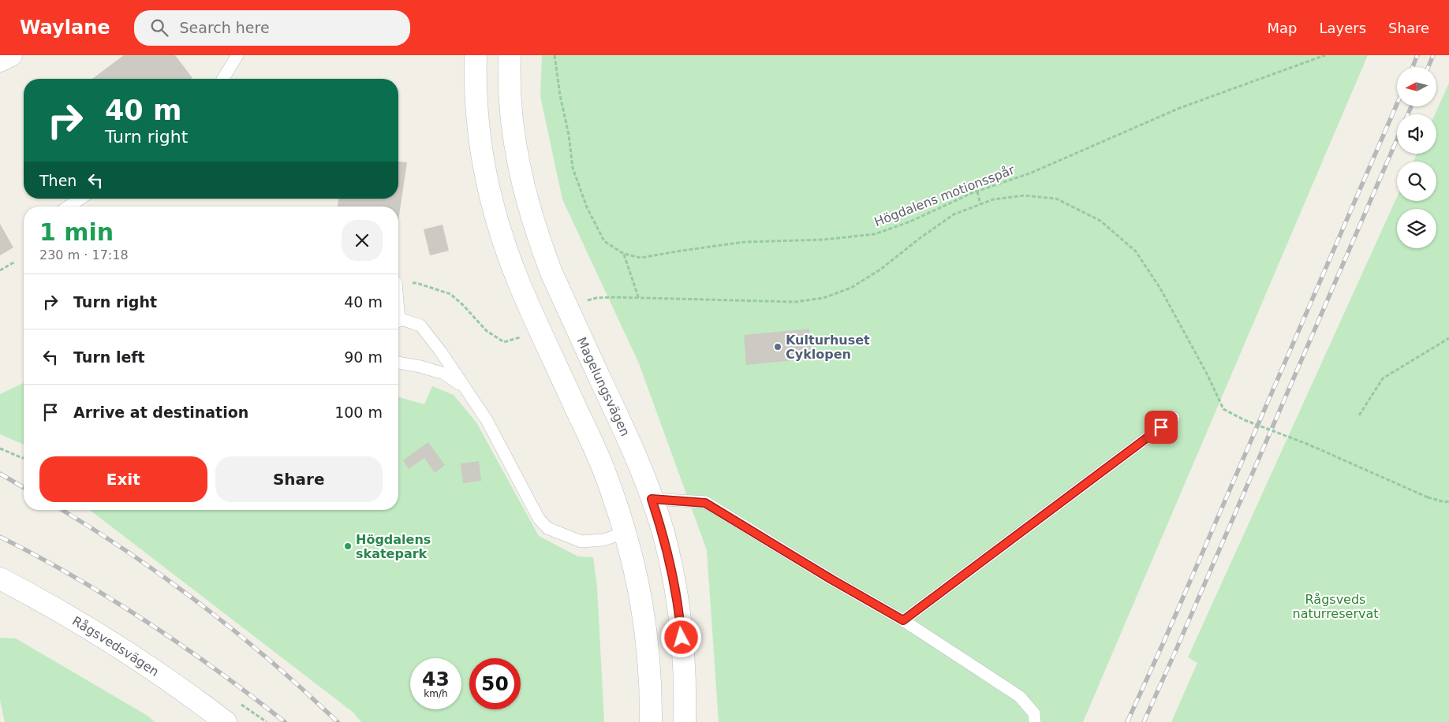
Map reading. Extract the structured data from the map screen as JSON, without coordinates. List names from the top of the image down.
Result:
{
  "streets": {
    "main road": ["Magelungsvägen", "Rågsvedsvägen"],
    "path": ["Högdalens motionsspår"]
  },
  "parks": ["Rågsveds naturreservat"],
  "places": ["Kulturhuset Cyklopen", "Högdalens skatepark"],
  "north": "left",
  "page": {
    "header": "Waylane",
    "search": "Search here",
    "nav": ["Map", "Layers", "Share"],
    "turn": ["40 m", "Turn right"],
    "then": "Then",
    "heading": ["1 min", "230 m · 17:18"],
    "list": [
      {
        "name": "Turn right",
        "value": "40 m"
      },
      {
        "name": "Turn left",
        "value": "90 m"
      },
      {
        "name": "Arrive at destination",
        "value": "100 m"
      }
    ],
    "buttons": ["Exit", "Share"],
    "speed": "43 km/h",
    "limit": "50"
  }
}
